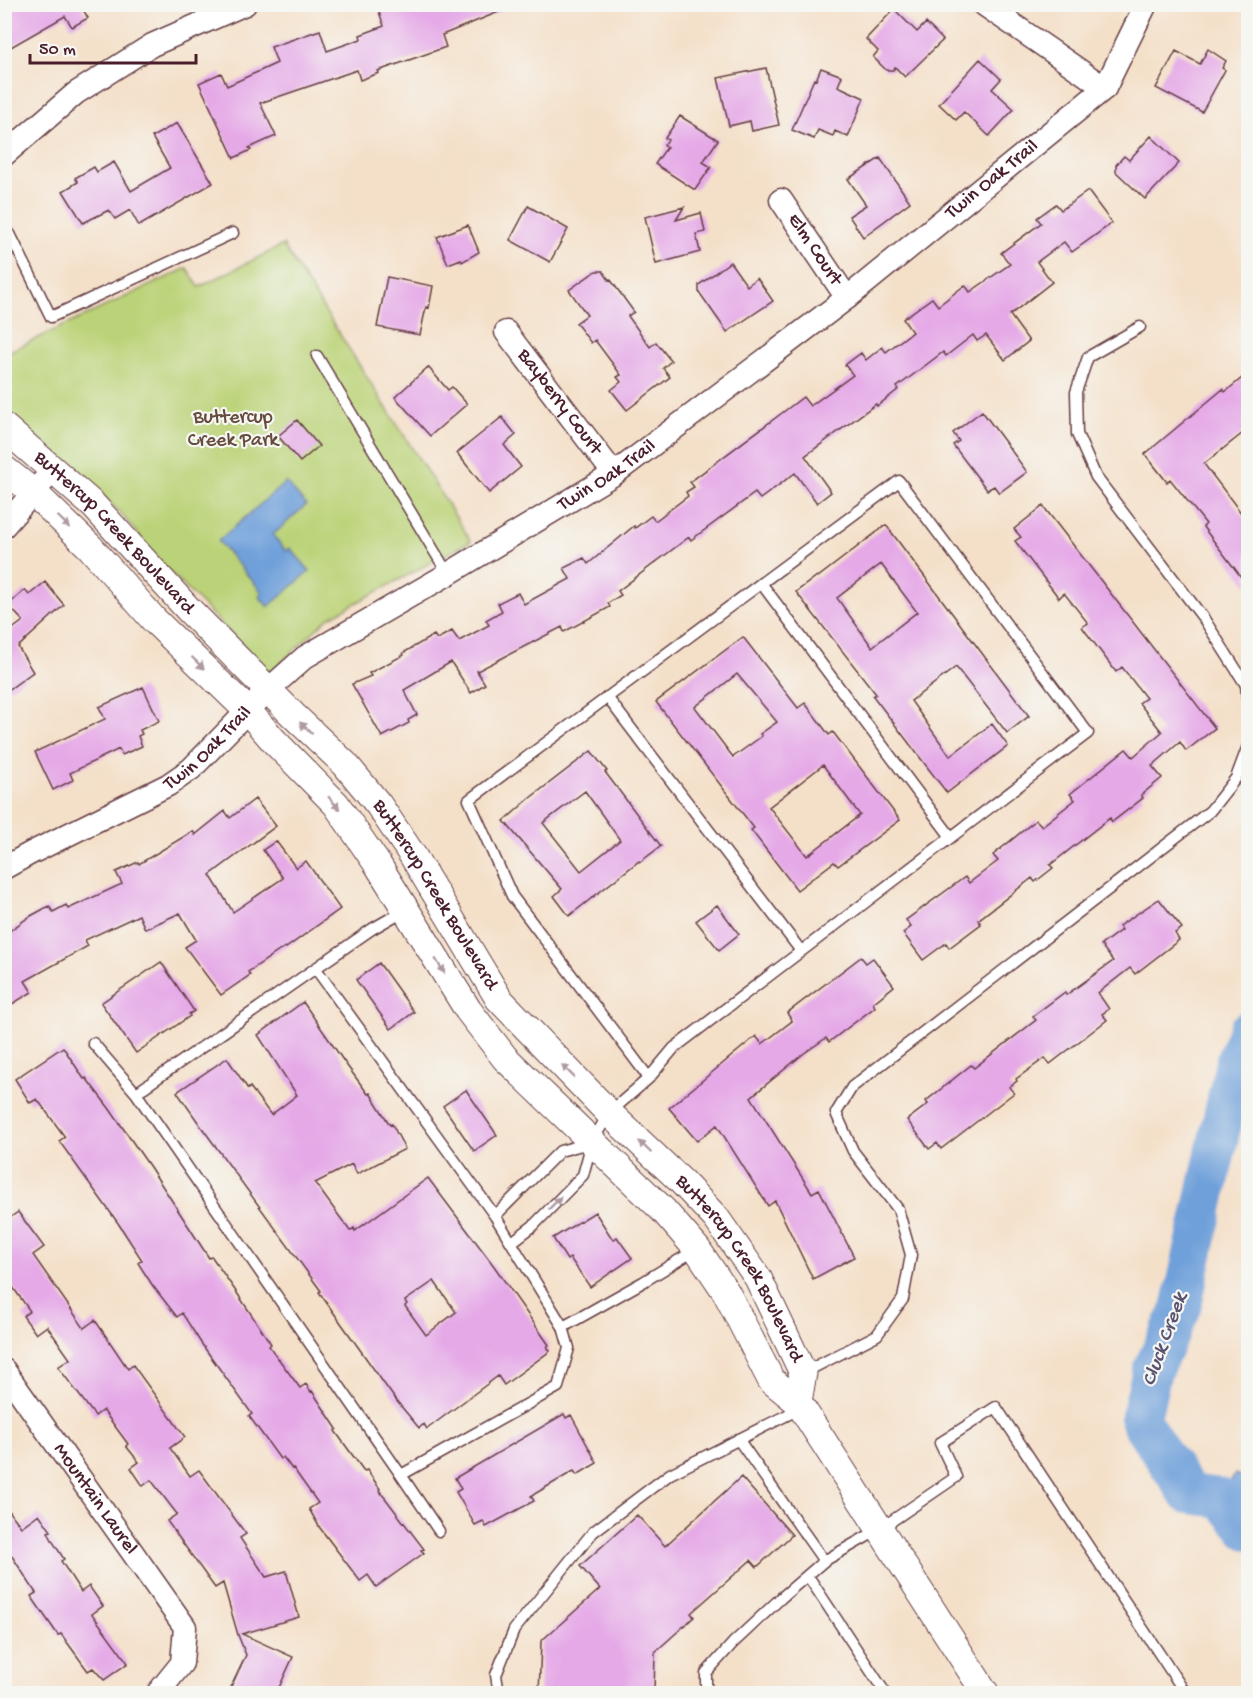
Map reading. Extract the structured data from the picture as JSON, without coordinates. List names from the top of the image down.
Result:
{
  "streets": {
    "street": [
      "Twin Oak Trail",
      "Elm Court",
      "Bayberry Court",
      "Buttercup Creek Boulevard",
      "Mountain Laurel"
    ]
  },
  "crossings": [
    ["Twin Oak Trail", "Elm Court"],
    ["Twin Oak Trail", "Bayberry Court"],
    ["Twin Oak Trail", "Buttercup Creek Boulevard"]
  ],
  "water": ["Cluck Creek"],
  "parks": ["Buttercup Creek Park"],
  "scale_bar": "50 m"
}
